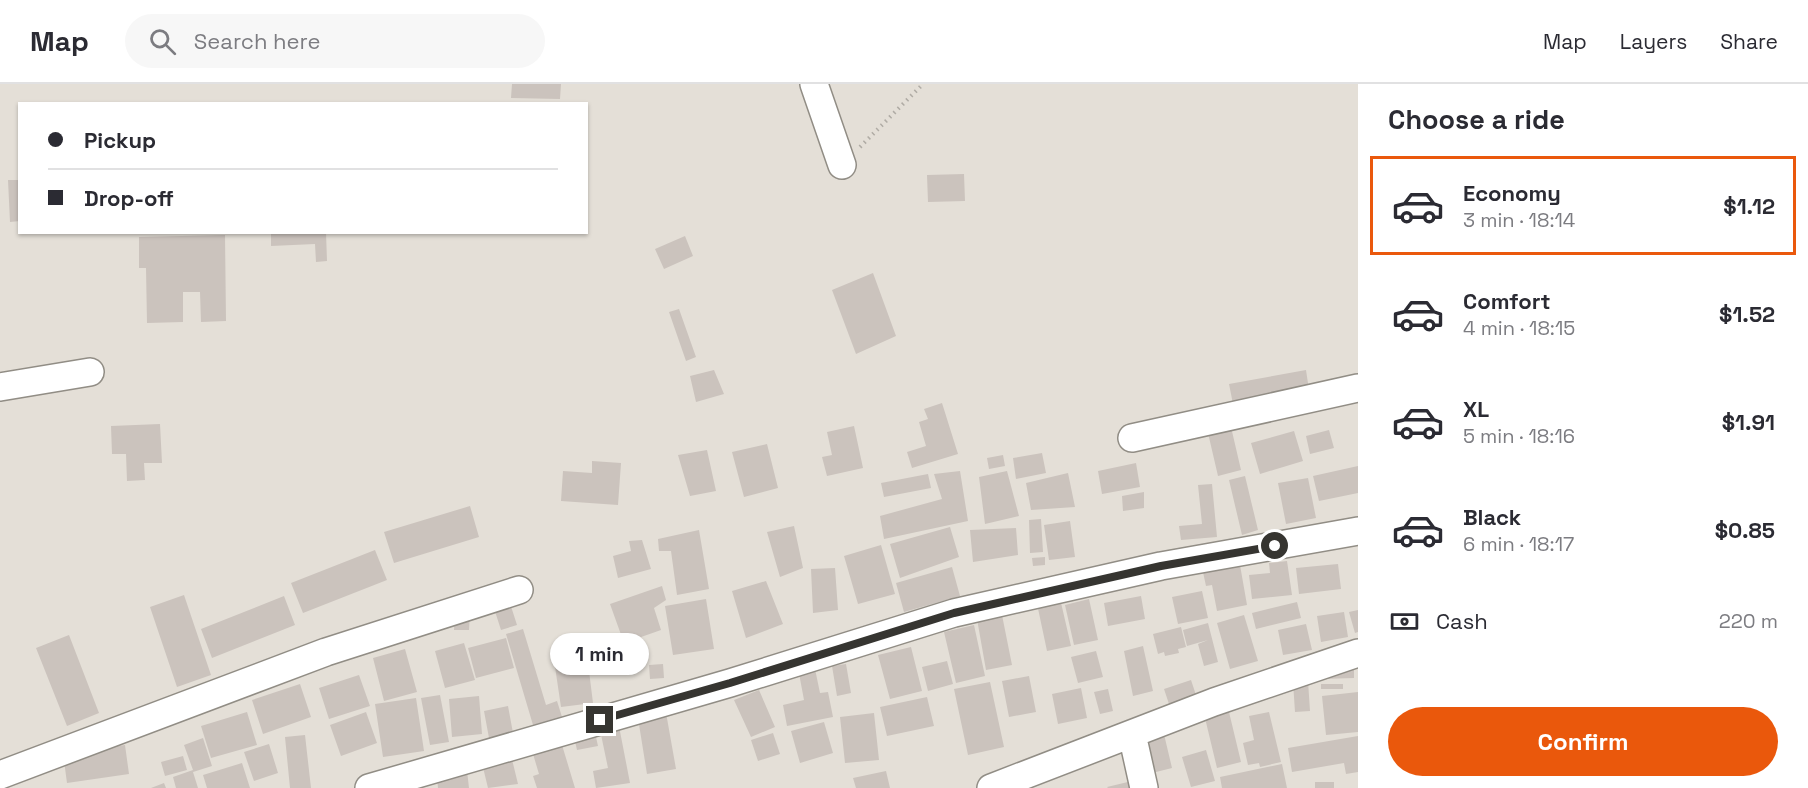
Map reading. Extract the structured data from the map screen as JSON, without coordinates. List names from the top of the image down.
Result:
{
  "page": {
    "header": "Map",
    "search": "Search here",
    "nav": ["Map", "Layers", "Share"],
    "heading": "Choose a ride",
    "banner": ["Pickup", "Drop-off"],
    "list": [
      {
        "name": "Economy",
        "note": "3 min · 18:14",
        "value": "$1.12"
      },
      {
        "name": "Comfort",
        "note": "4 min · 18:15",
        "value": "$1.52"
      },
      {
        "name": "XL",
        "note": "5 min · 18:16",
        "value": "$1.91"
      },
      {
        "name": "Black",
        "note": "6 min · 18:17",
        "value": "$0.85"
      }
    ],
    "pay": ["Cash", "220 m"],
    "bubble": "1 min",
    "buttons": "Confirm"
  }
}
